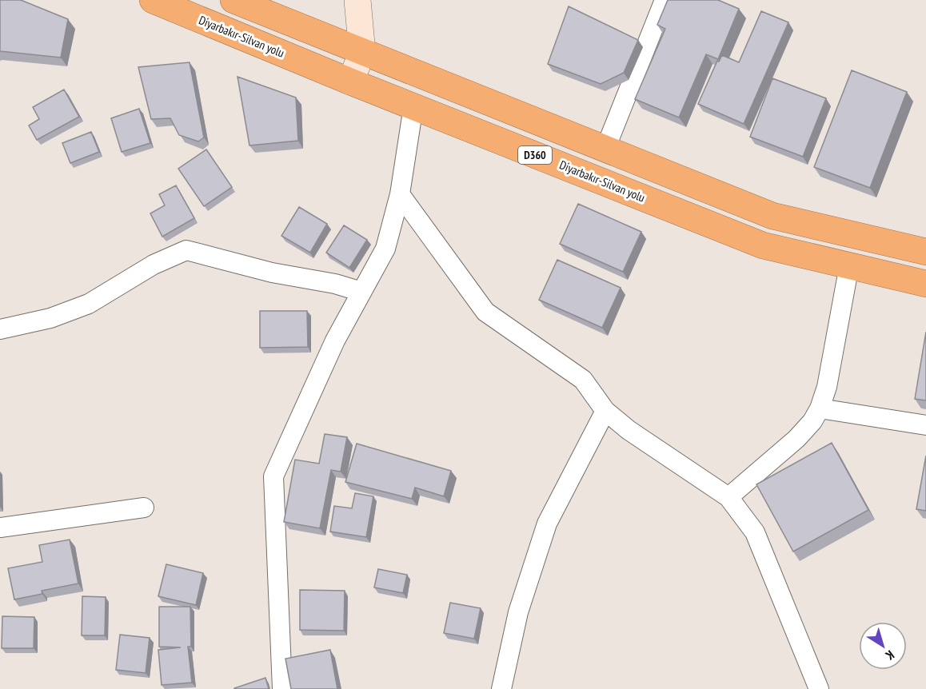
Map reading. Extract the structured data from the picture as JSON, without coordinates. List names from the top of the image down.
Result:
{
  "streets": {
    "highway": ["Diyarbakır-Silvan yolu", "D360"]
  },
  "north": "bottom right"
}
